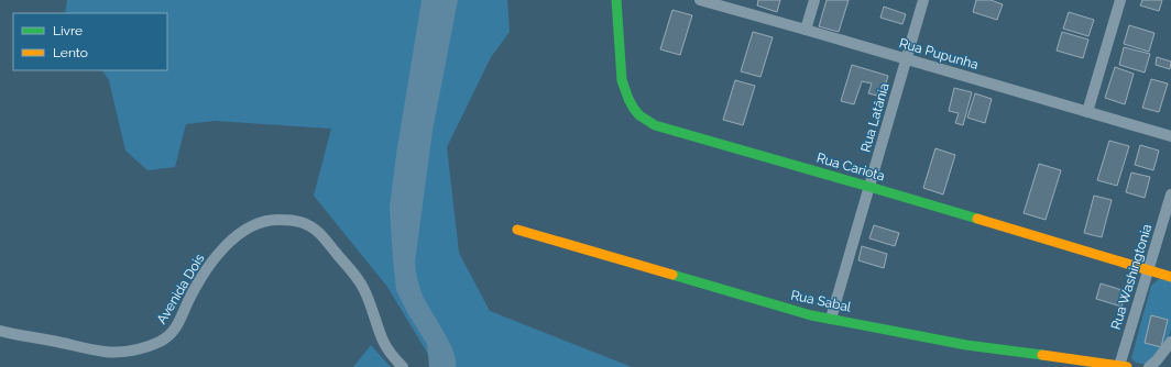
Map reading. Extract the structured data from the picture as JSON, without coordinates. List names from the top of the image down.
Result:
{
  "streets": {
    "street": [
      "Rua Pupunha",
      "Rua Latânia",
      "Rua Cariota",
      "Rua Washingtonia",
      "Avenida Dois",
      "Rua Sabal"
    ]
  },
  "crossings": [
    ["Rua Pupunha", "Rua Latânia"],
    ["Rua Latânia", "Rua Cariota"],
    ["Rua Latânia", "Rua Sabal"],
    ["Rua Cariota", "Rua Washingtonia"],
    ["Rua Washingtonia", "Rua Sabal"]
  ],
  "legend": ["Livre", "Lento"]
}
